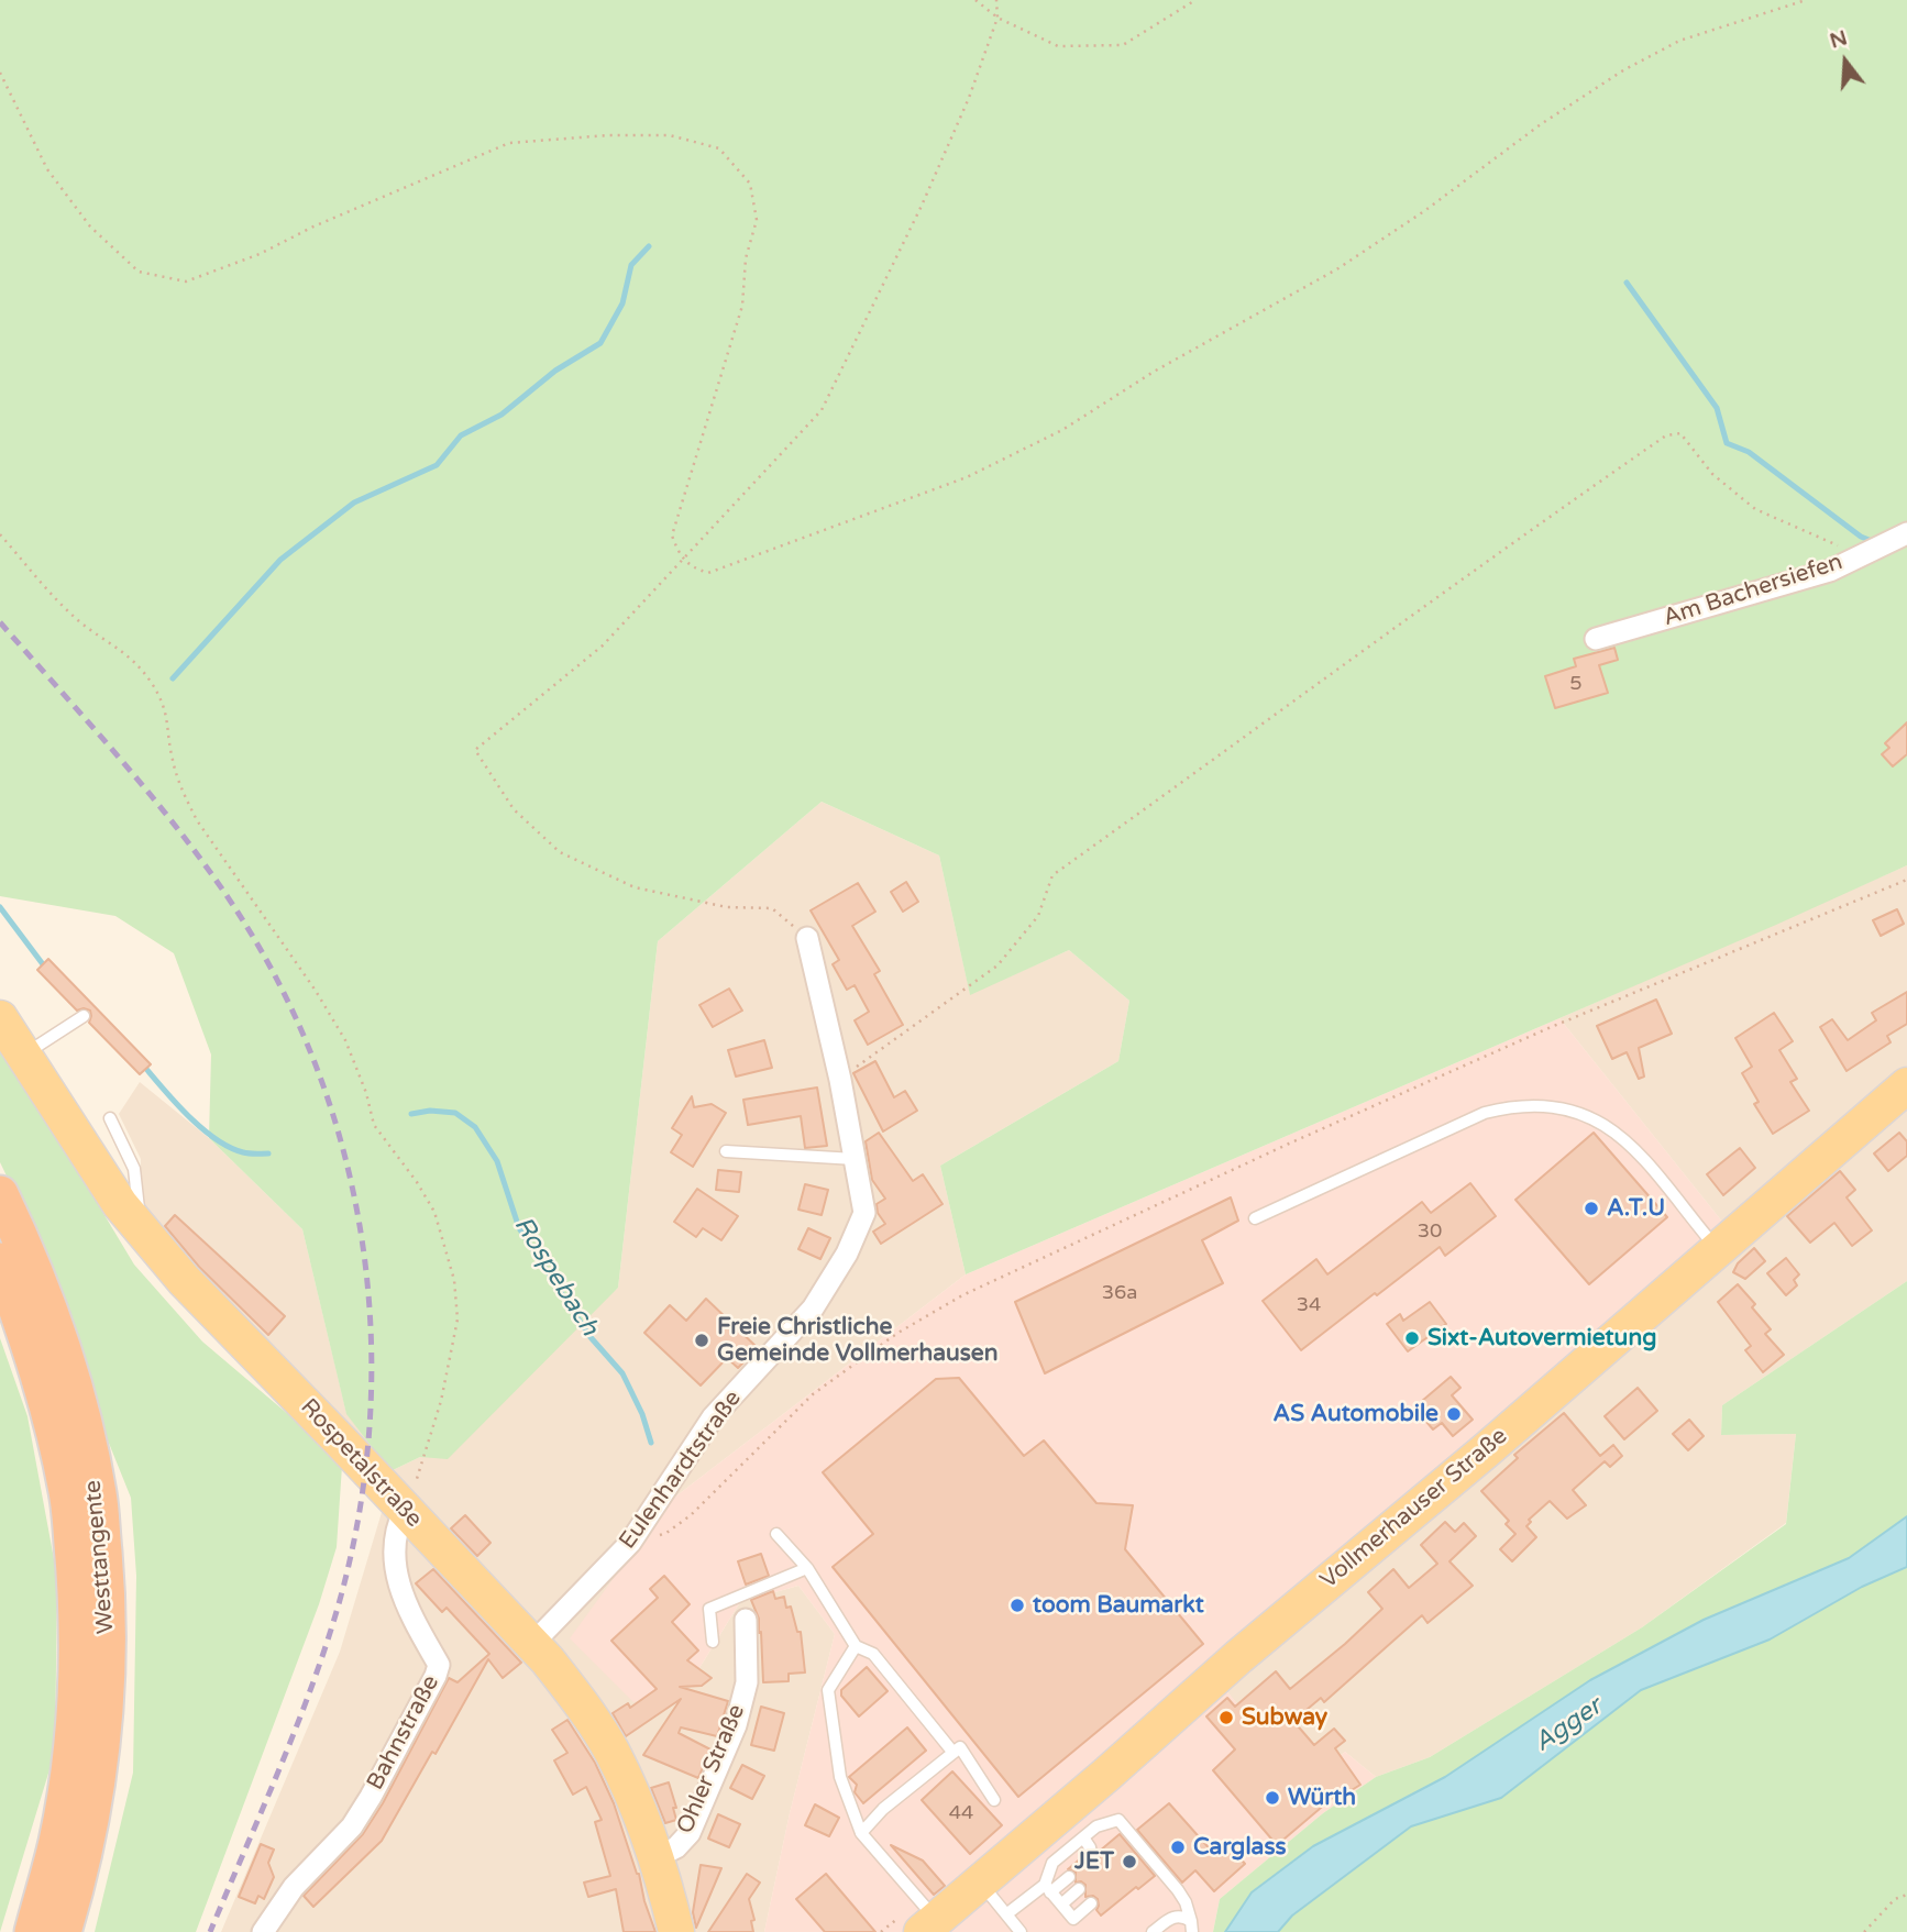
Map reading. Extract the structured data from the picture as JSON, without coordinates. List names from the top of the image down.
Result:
{
  "streets": {
    "highway": ["Westtangente"],
    "main road": ["Rospetalstraße", "Vollmerhauser Straße"],
    "street": [
      "Am Bachersiefen",
      "Eulenhardtstraße",
      "Bahnstraße",
      "Ohler Straße"
    ]
  },
  "crossings": [
    ["Rospetalstraße", "Eulenhardtstraße"],
    ["Rospetalstraße", "Bahnstraße"],
    ["Rospetalstraße", "Ohler Straße"]
  ],
  "water": ["Rospebach", "Agger"],
  "places": [
    "A.T.U",
    "Sixt-Autovermietung",
    "Freie Christliche Gemeinde Vollmerhausen",
    "AS Automobile",
    "toom Baumarkt",
    "Subway",
    "Würth",
    "Carglass",
    "JET"
  ],
  "house_numbers": [
    "5",
    "30",
    "36a",
    "34",
    "44"
  ],
  "north": "top"
}
